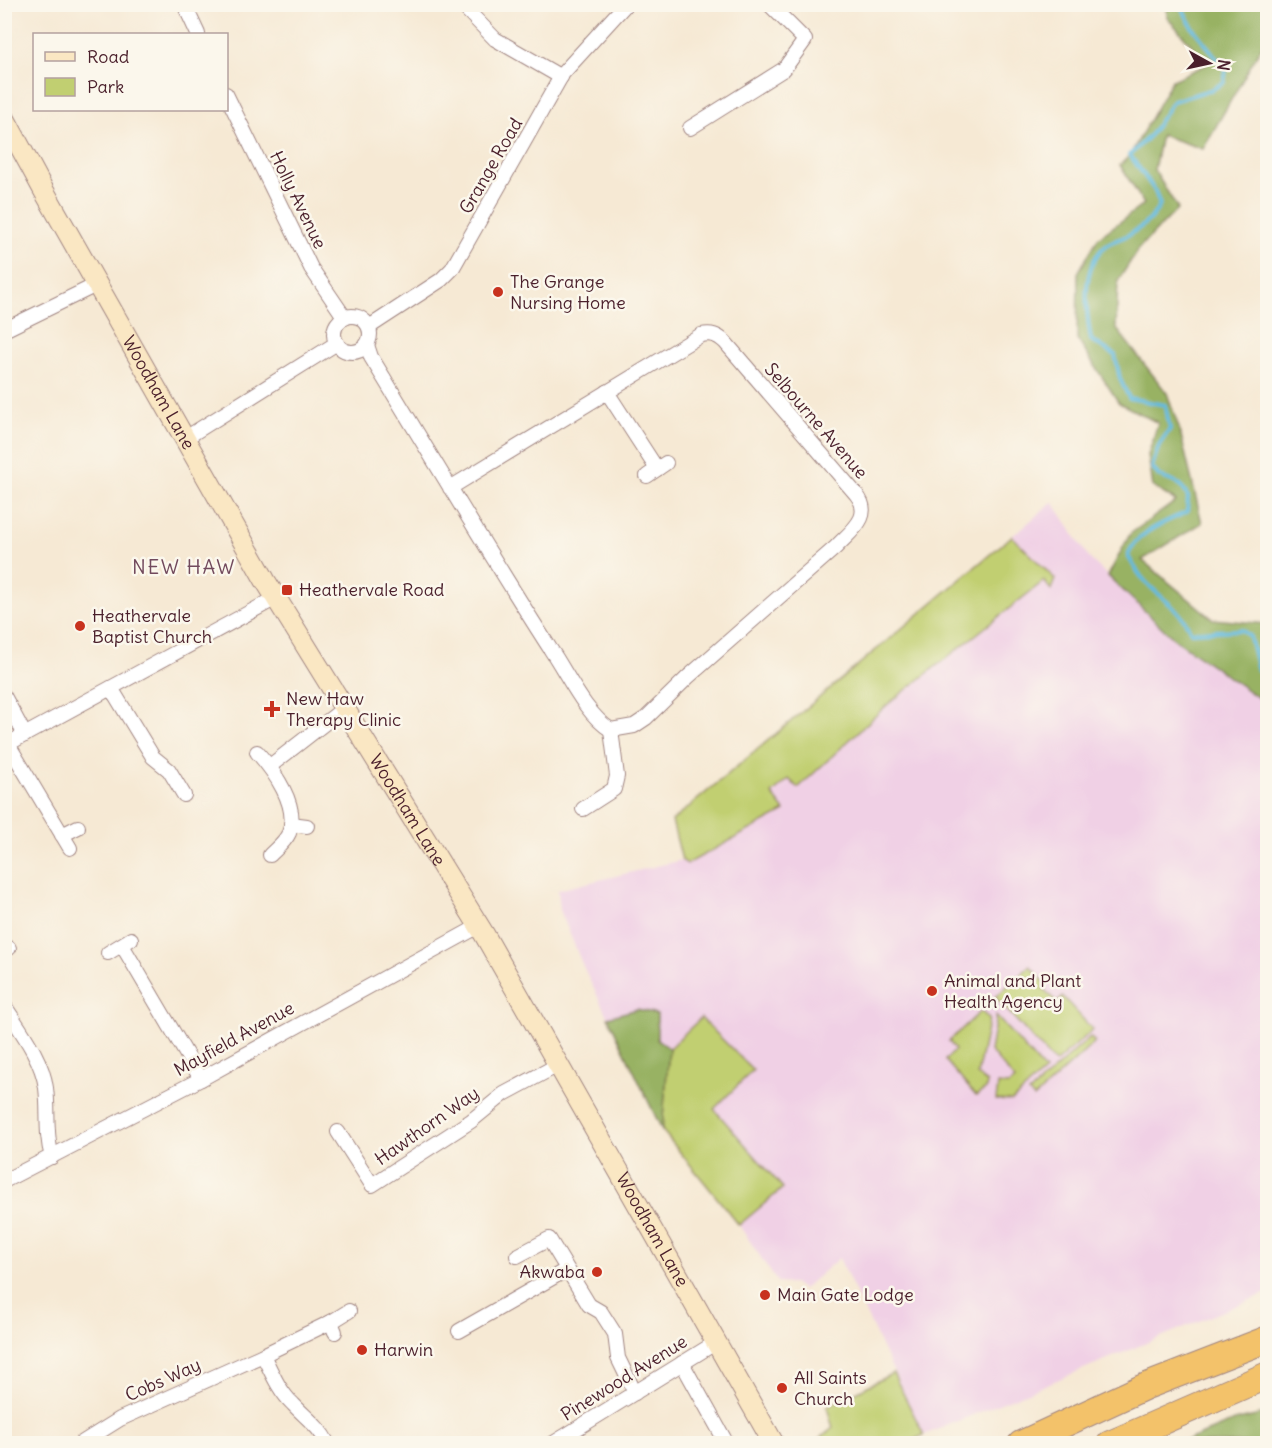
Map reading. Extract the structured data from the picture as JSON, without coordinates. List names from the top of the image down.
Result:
{
  "streets": {
    "main road": ["Woodham Lane"],
    "street": [
      "Grange Road",
      "Holly Avenue",
      "Selbourne Avenue",
      "Mayfield Avenue",
      "Hawthorn Way",
      "Pinewood Avenue",
      "Cobs Way"
    ]
  },
  "crossings": [
    ["Grange Road", "Holly Avenue"],
    ["Woodham Lane", "Mayfield Avenue"],
    ["Woodham Lane", "Hawthorn Way"],
    ["Woodham Lane", "Pinewood Avenue"]
  ],
  "districts": ["NEW HAW"],
  "places": {
    "other": [
      "The Grange Nursing Home",
      "Heathervale Baptist Church",
      "Animal and Plant Health Agency",
      "Akwaba",
      "Main Gate Lodge",
      "Harwin",
      "All Saints Church"
    ],
    "transit": ["Heathervale Road"],
    "health": ["New Haw Therapy Clinic"]
  },
  "legend": ["Road", "Park"],
  "north": "right"
}
